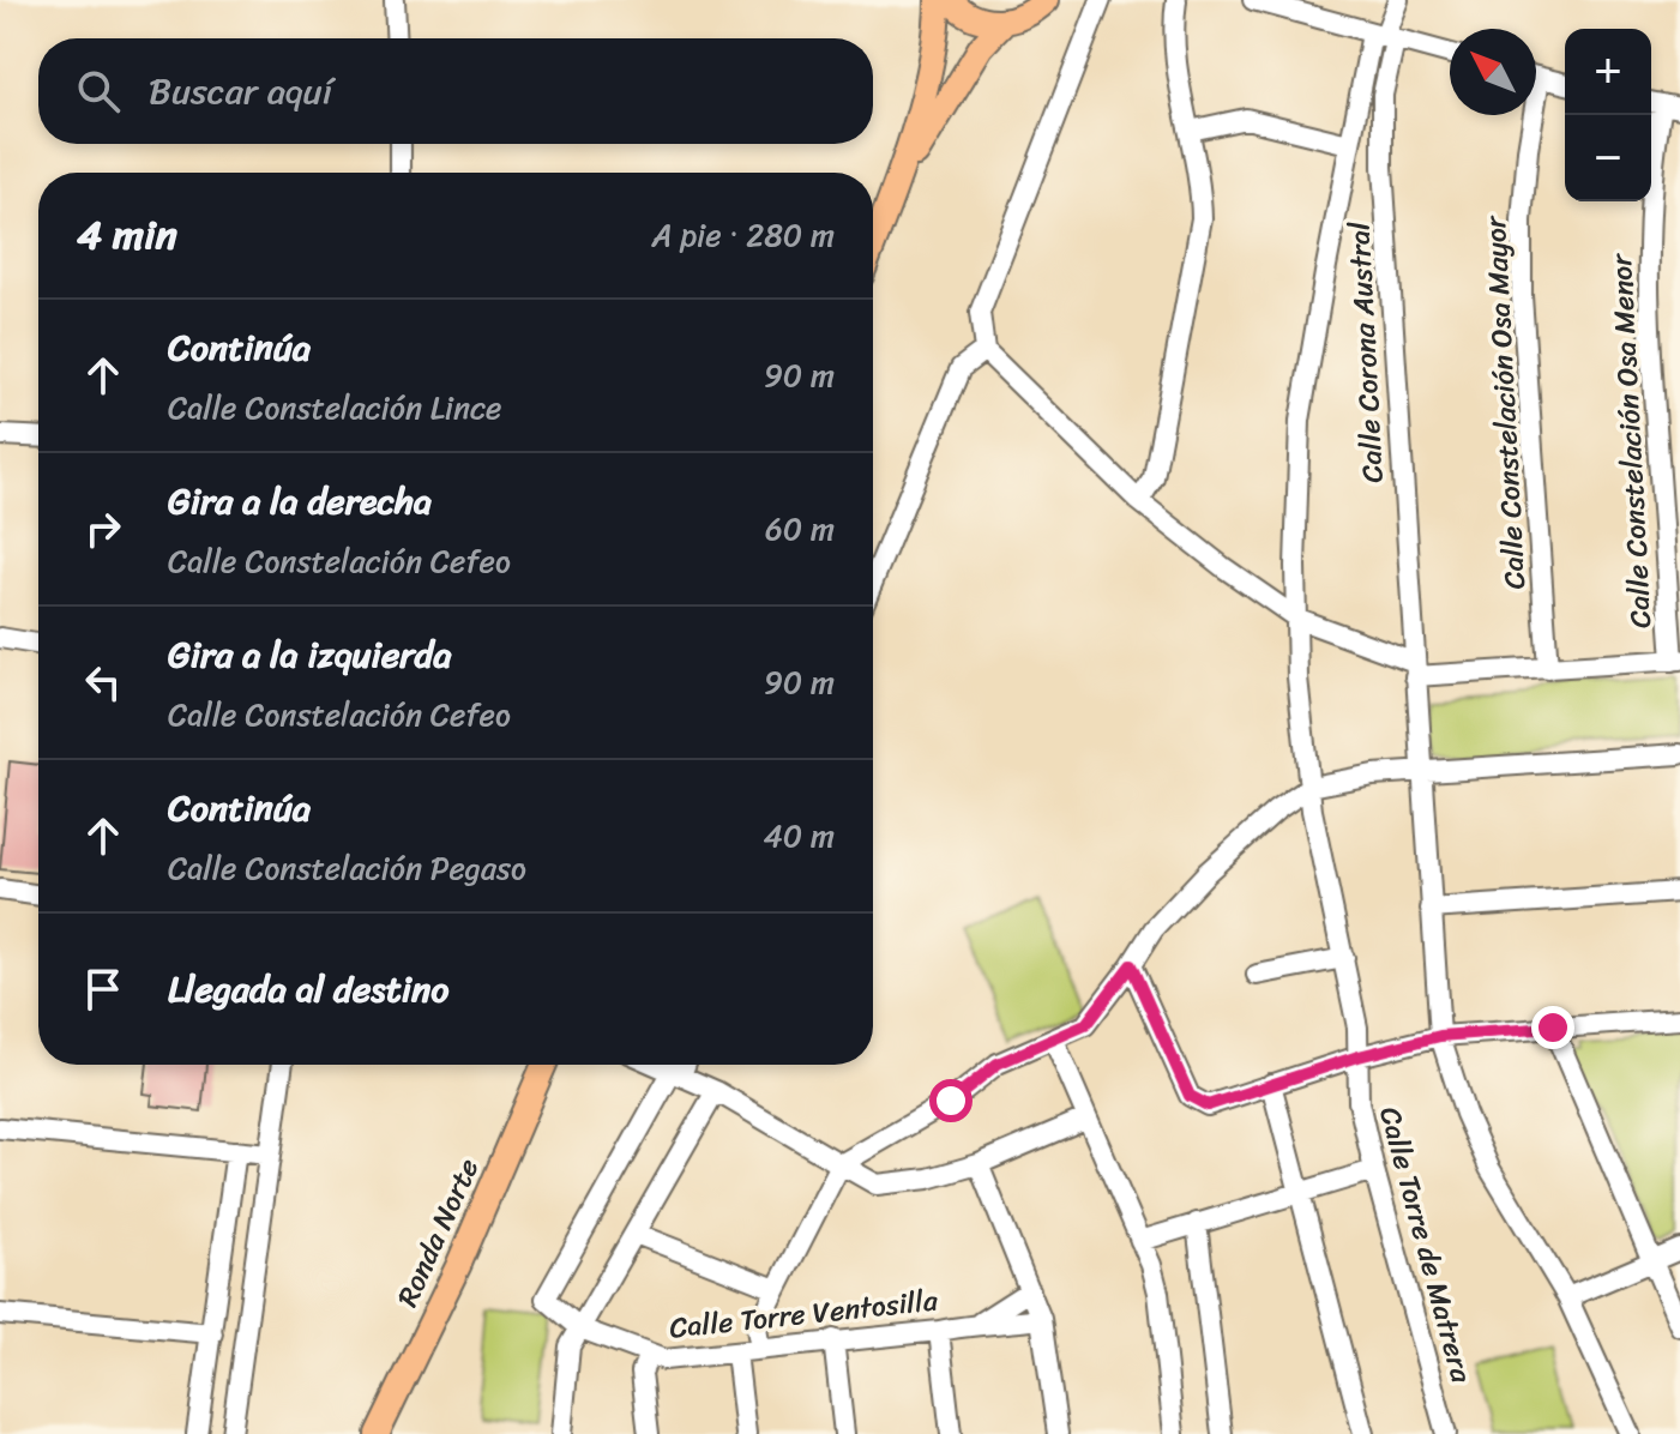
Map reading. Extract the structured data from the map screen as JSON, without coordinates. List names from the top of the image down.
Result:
{
  "streets": {
    "main road": ["Ronda Norte"],
    "street": [
      "Calle Corona Austral",
      "Calle Constelación Osa Mayor",
      "Calle Constelación Osa Menor",
      "Calle Torre de Matrera",
      "Calle Torre Ventosilla"
    ]
  },
  "crossings": [
    ["Calle Corona Austral", "Calle Torre de Matrera"]
  ],
  "north": "top left",
  "page": {
    "map_buttons": ["+", "−"],
    "search": "Buscar aquí",
    "heading": ["4 min", "A pie · 280 m"],
    "list": [
      ["Continúa", "Calle Constelación Lince", "90 m"],
      ["Gira a la derecha", "Calle Constelación Cefeo", "60 m"],
      ["Gira a la izquierda", "Calle Constelación Cefeo", "90 m"],
      ["Continúa", "Calle Constelación Pegaso", "40 m"],
      "Llegada al destino"
    ]
  }
}
